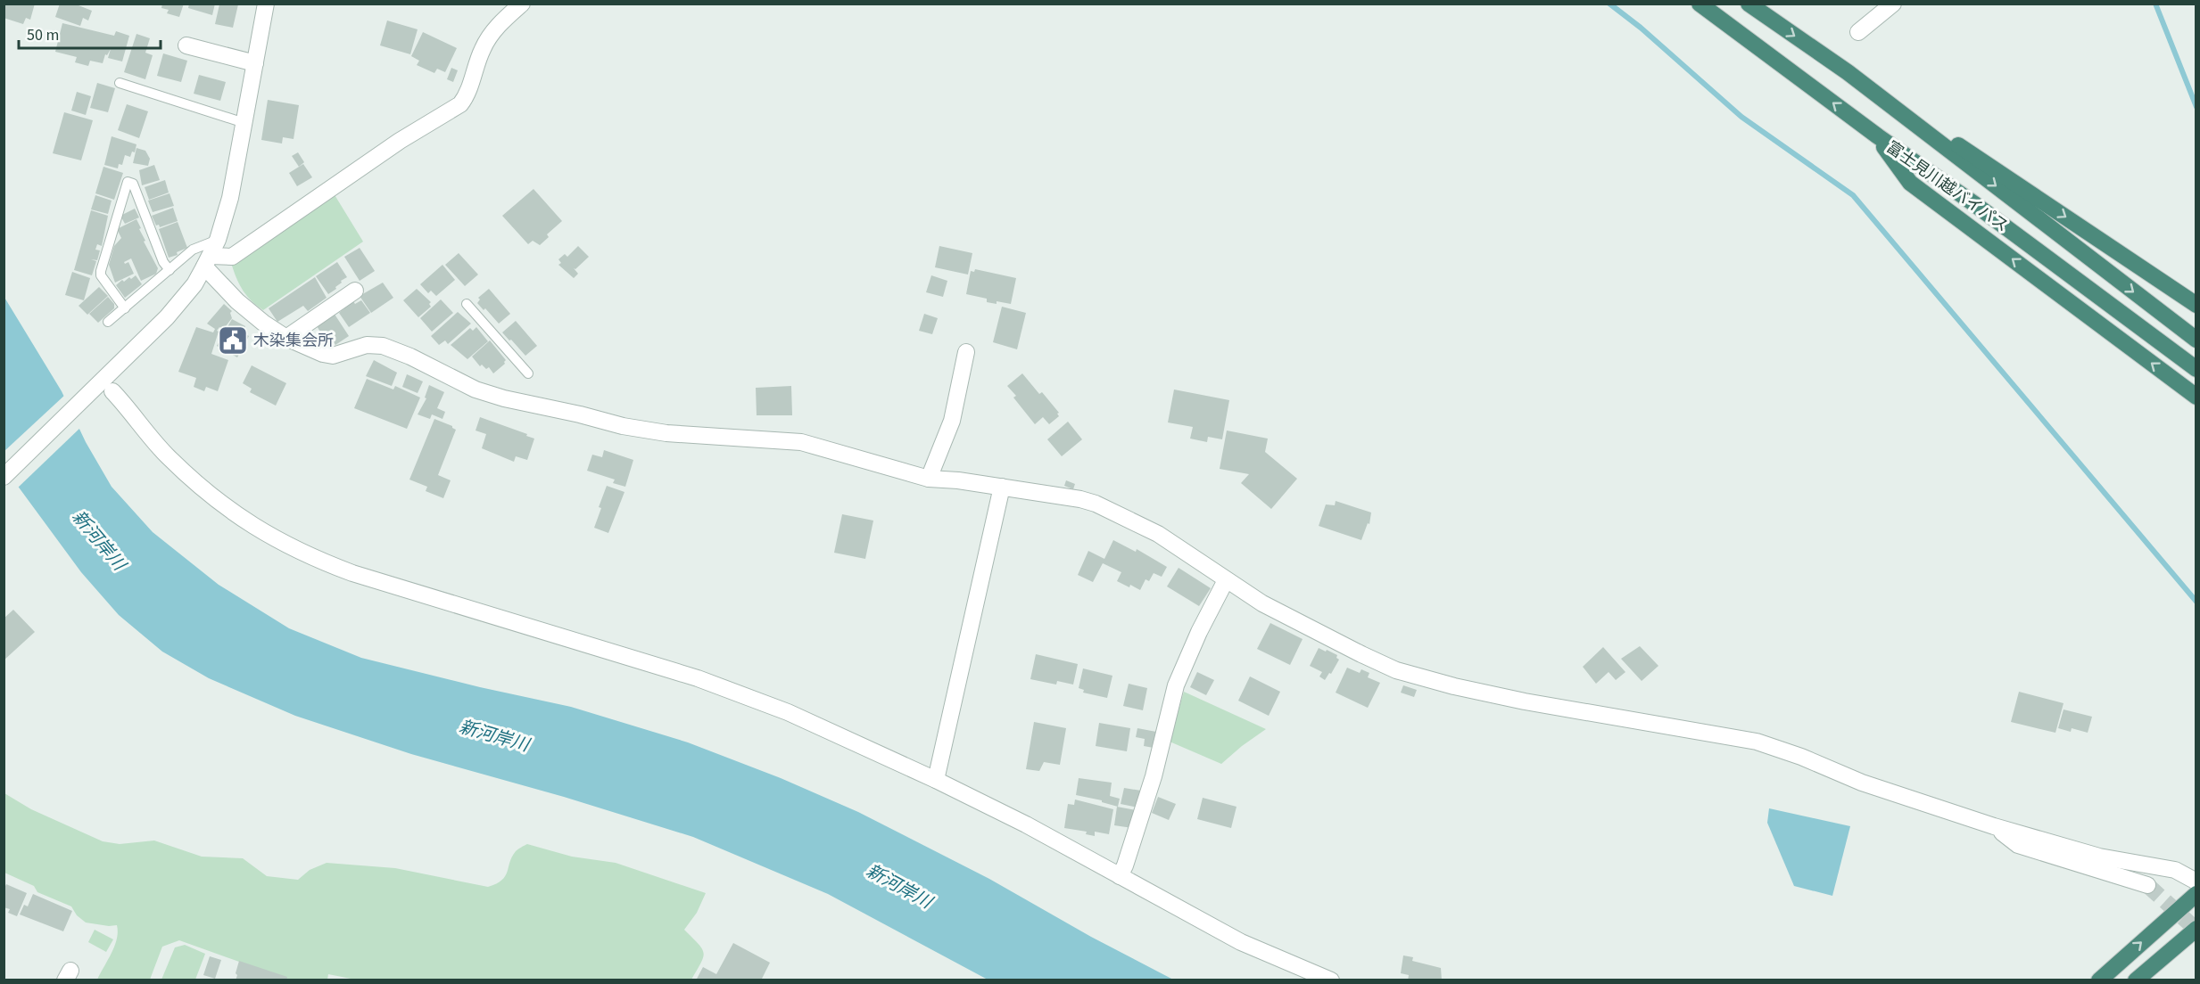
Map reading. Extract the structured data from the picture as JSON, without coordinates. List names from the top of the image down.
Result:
{
  "streets": {
    "highway": ["富士見川越バイパス"]
  },
  "water": ["新河岸川"],
  "places": {
    "public building": ["木染集会所"]
  },
  "scale_bar": "50 m"
}
